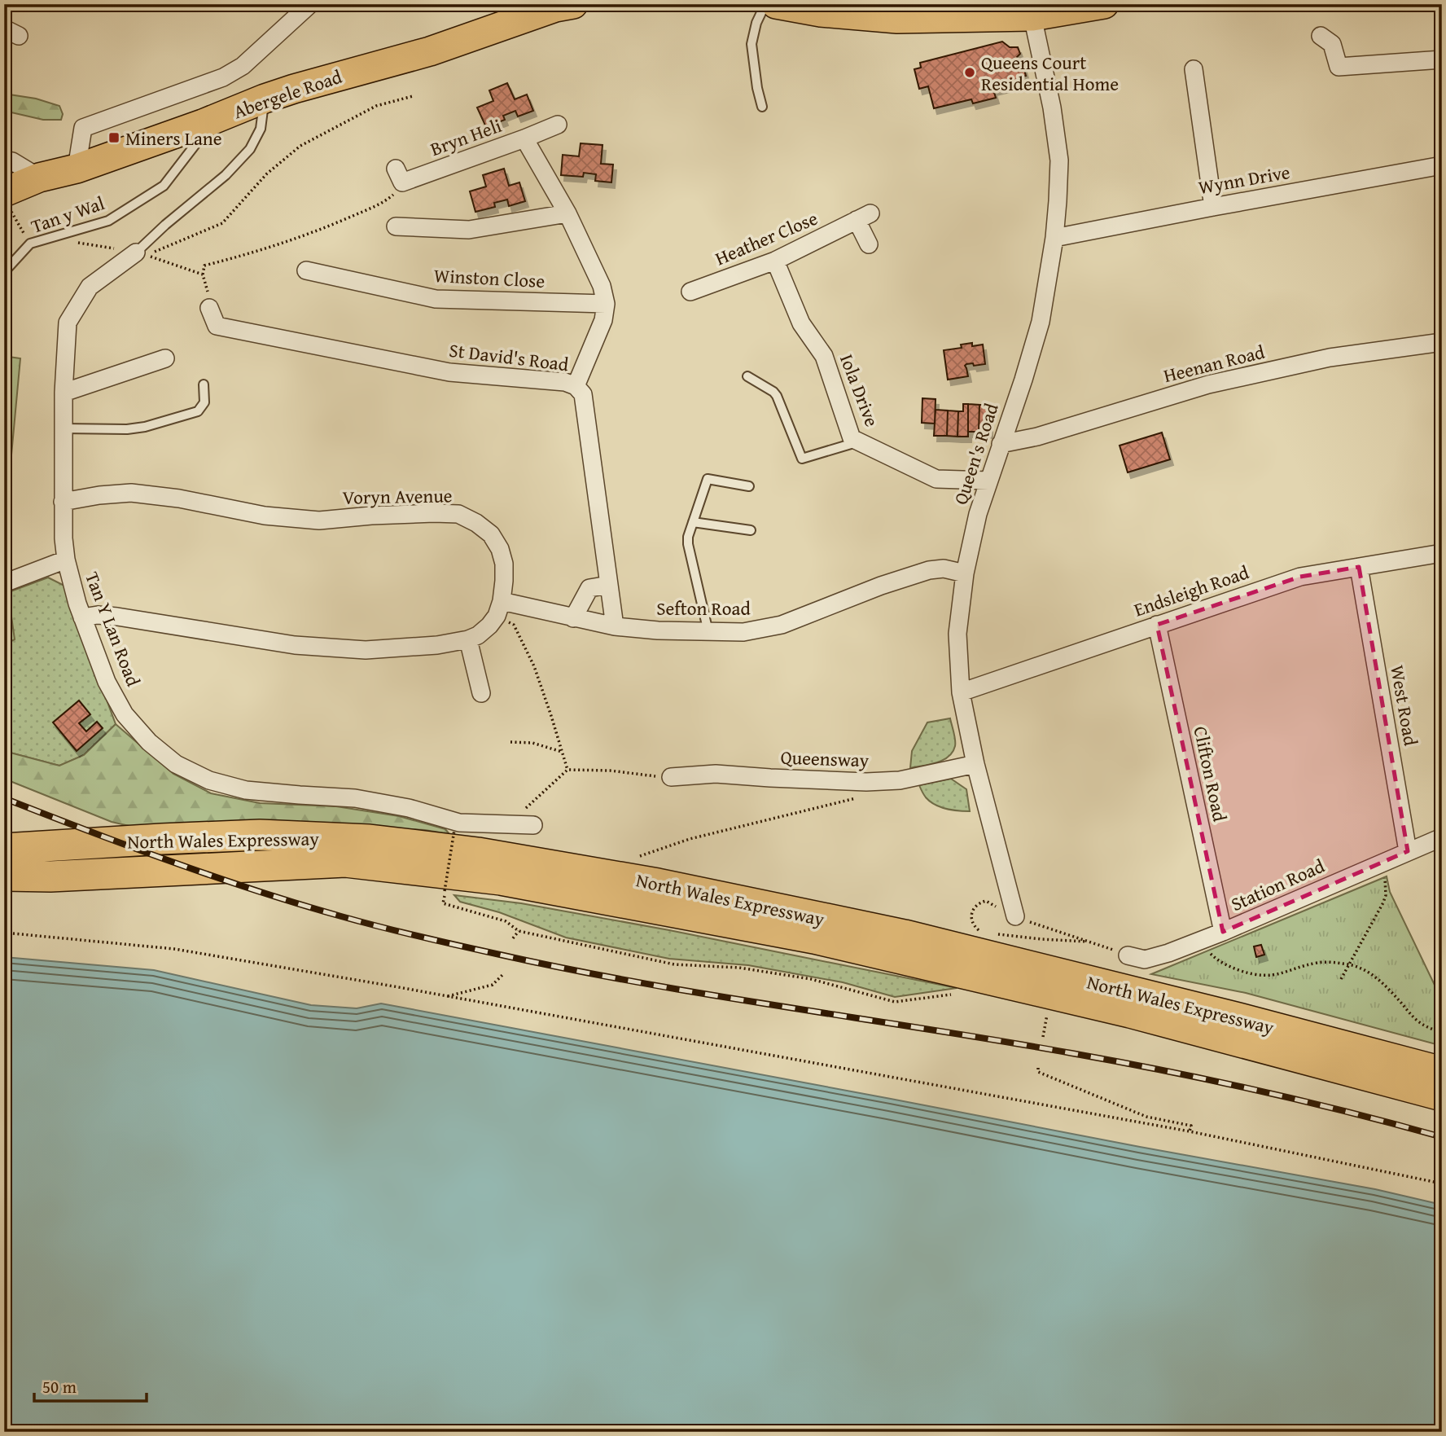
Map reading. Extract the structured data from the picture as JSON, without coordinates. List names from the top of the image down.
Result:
{
  "streets": {
    "highway": ["North Wales Expressway"],
    "main road": ["Abergele Road"],
    "street": [
      "Bryn Heli",
      "Wynn Drive",
      "Heather Close",
      "Winston Close",
      "St David's Road",
      "Heenan Road",
      "Iola Drive",
      "Queen's Road",
      "Voryn Avenue",
      "Endsleigh Road",
      "Sefton Road",
      "Tan Y Lan Road",
      "West Road",
      "Queensway",
      "Clifton Road",
      "Station Road"
    ],
    "lane": ["Tan y Wal"]
  },
  "crossings": [
    ["Abergele Road", "Tan y Wal"],
    ["Wynn Drive", "Queen's Road"],
    ["Heather Close", "Iola Drive"],
    ["St David's Road", "Sefton Road"],
    ["Heenan Road", "Queen's Road"],
    ["Iola Drive", "Queen's Road"],
    ["Queen's Road", "Endsleigh Road"],
    ["Queen's Road", "Sefton Road"],
    ["Queen's Road", "Queensway"],
    ["Voryn Avenue", "Sefton Road"],
    ["Voryn Avenue", "Tan Y Lan Road"],
    ["Endsleigh Road", "West Road"],
    ["Endsleigh Road", "Clifton Road"],
    ["West Road", "Station Road"],
    ["Clifton Road", "Station Road"]
  ],
  "places": {
    "other": ["Queens Court Residential Home"],
    "transit": ["Miners Lane"]
  },
  "scale_bar": "50 m"
}
